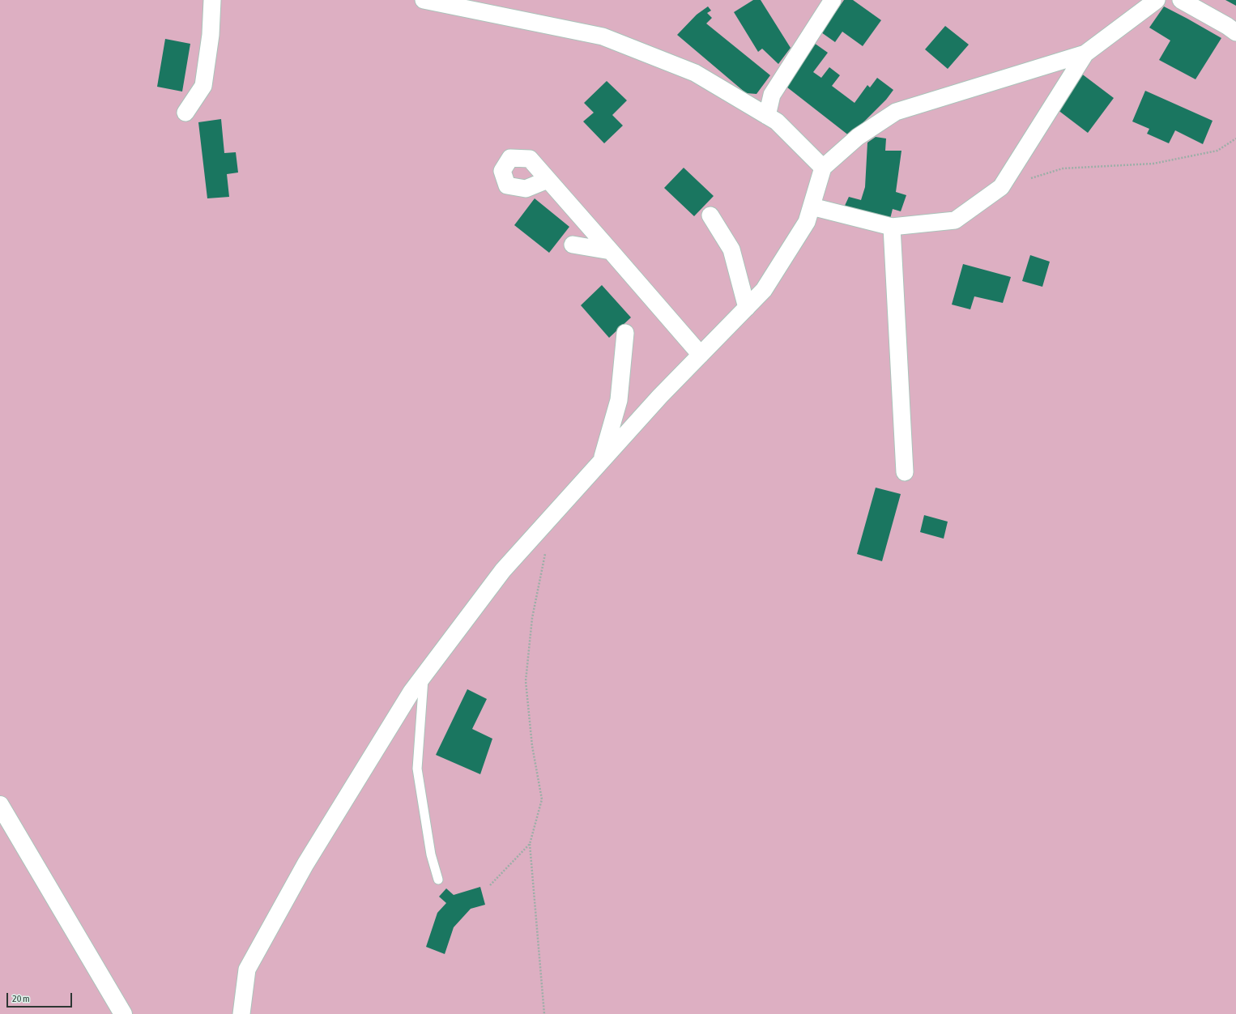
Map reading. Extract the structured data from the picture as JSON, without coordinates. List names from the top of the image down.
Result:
{
  "scale_bar": "20 m"
}
